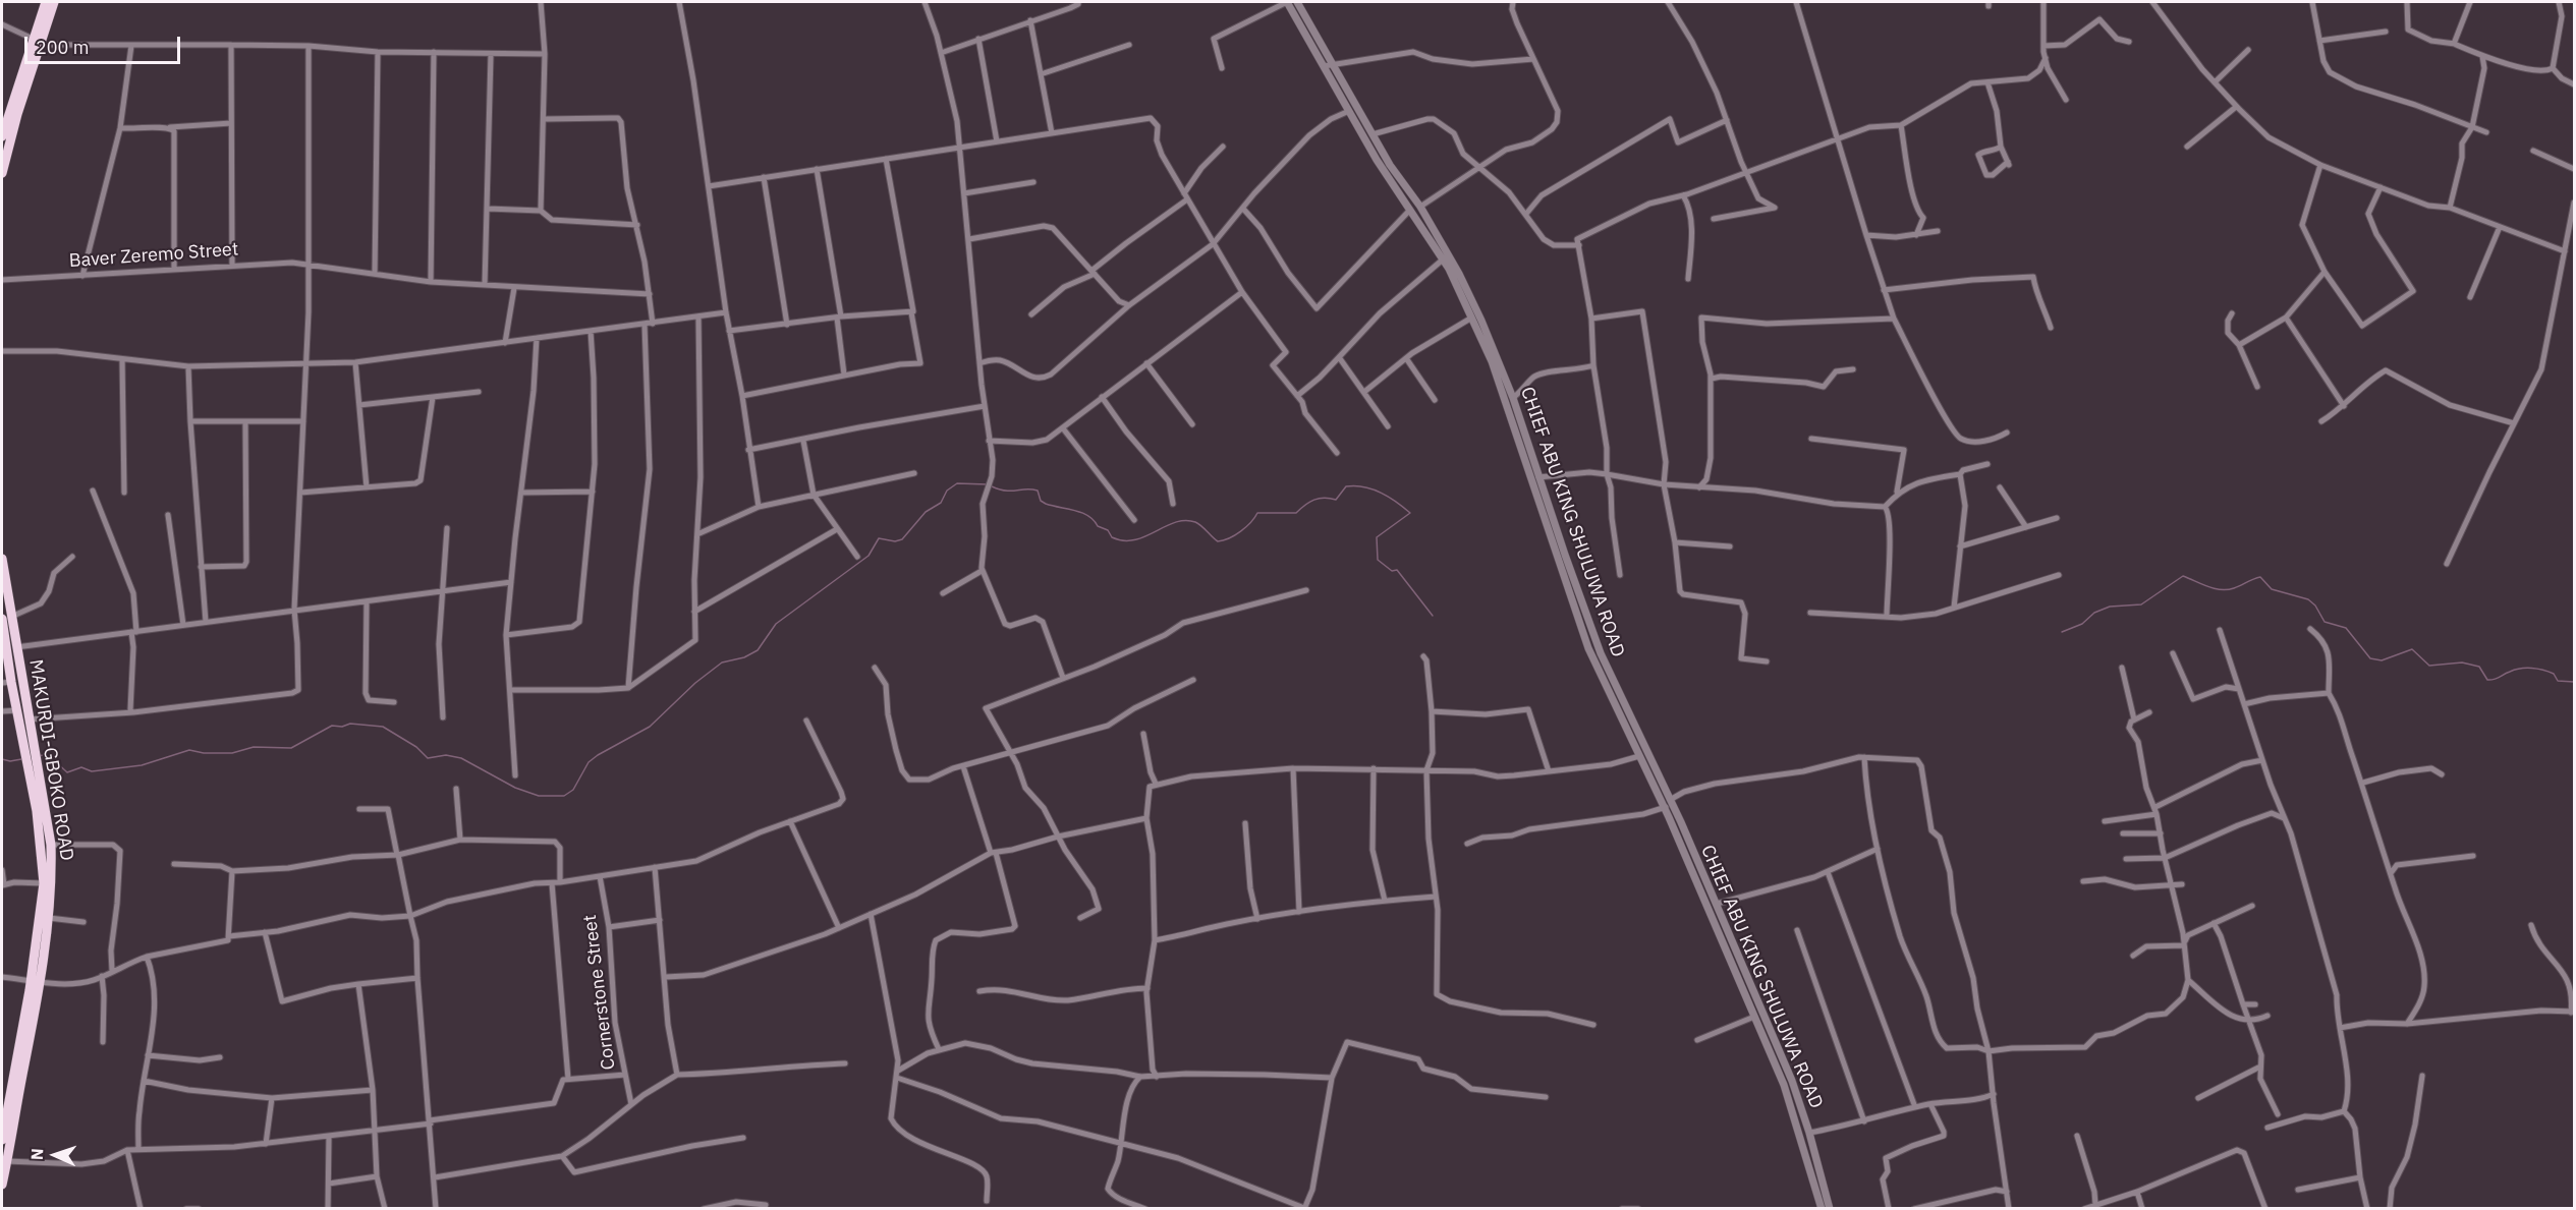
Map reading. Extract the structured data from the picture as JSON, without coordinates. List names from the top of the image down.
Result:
{
  "streets": {
    "main road": ["MAKURDI-GBOKO ROAD"],
    "street": ["Baver Zeremo Street", "CHIEF ABU KING SHULUWA ROAD", "Cornerstone Street"]
  },
  "scale_bar": "200 m",
  "north": "left"
}
